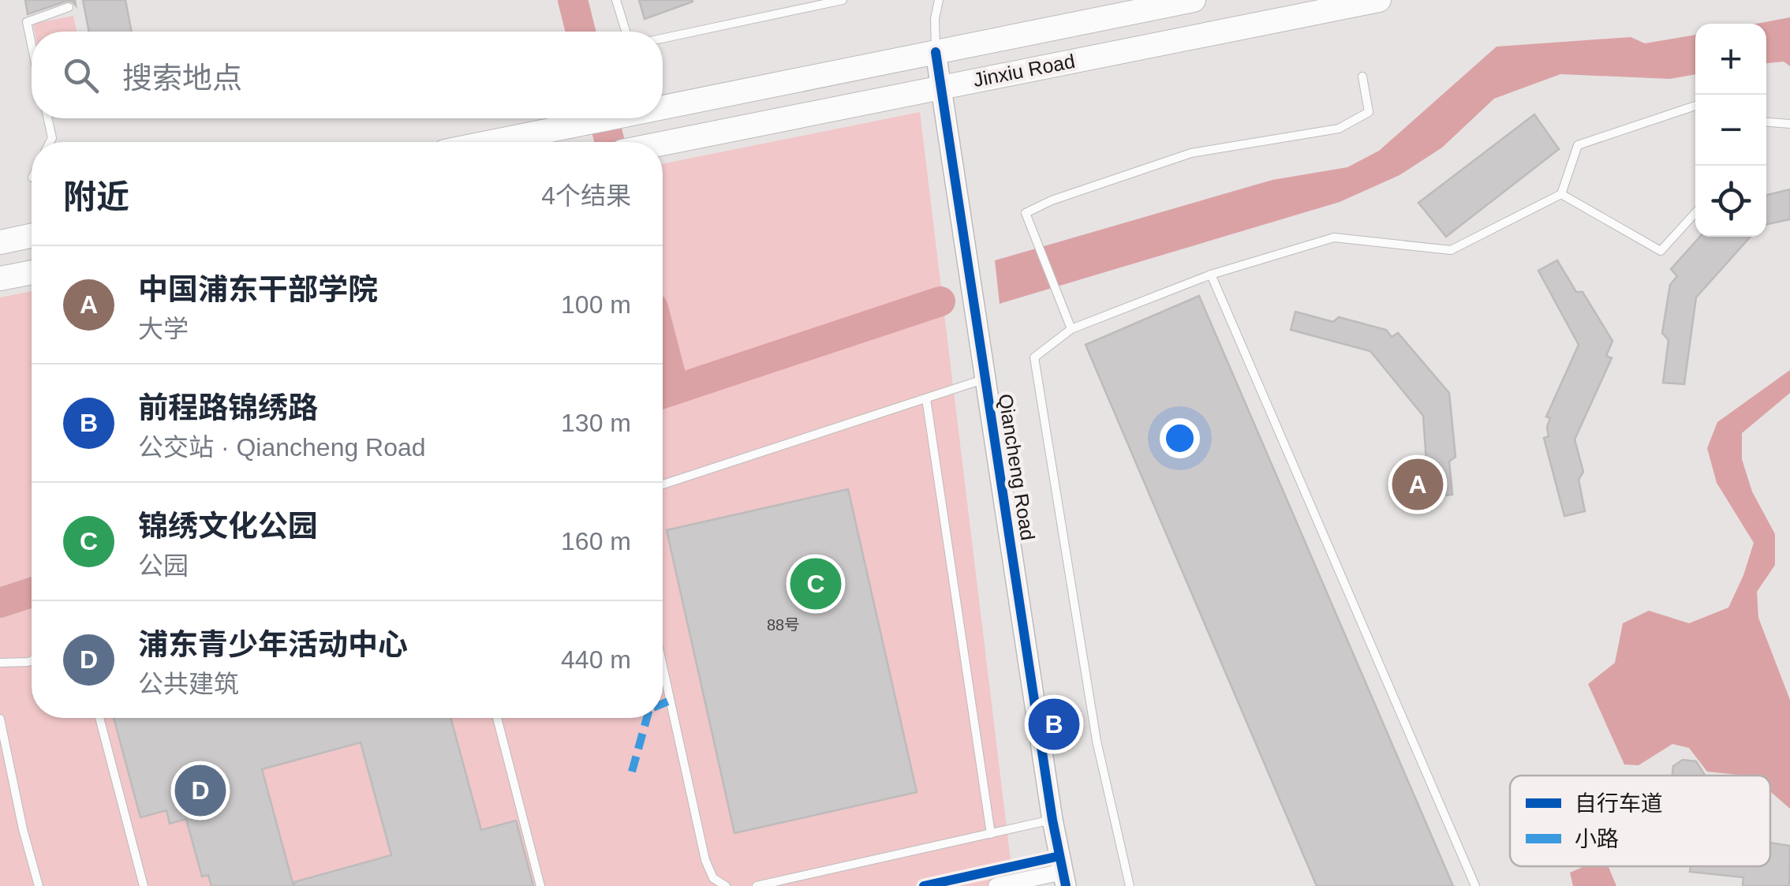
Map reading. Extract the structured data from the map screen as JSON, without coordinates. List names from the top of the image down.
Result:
{
  "streets": {
    "main road": ["Jinxiu Road"],
    "street": ["Qiancheng Road"]
  },
  "crossings": [
    ["Jinxiu Road", "Qiancheng Road"]
  ],
  "house_numbers": ["88号"],
  "legend": ["自行车道", "小路"],
  "page": {
    "map_buttons": ["+", "−"],
    "search": "搜索地点",
    "heading": ["附近", "4个结果"],
    "list": [
      {
        "mark": "A",
        "name": "中国浦东干部学院",
        "note": "大学",
        "value": "100 m"
      },
      {
        "mark": "B",
        "name": "前程路锦绣路",
        "note": "公交站 · Qiancheng Road",
        "value": "130 m"
      },
      {
        "mark": "C",
        "name": "锦绣文化公园",
        "note": "公园",
        "value": "160 m"
      },
      {
        "mark": "D",
        "name": "浦东青少年活动中心",
        "note": "公共建筑",
        "value": "440 m"
      }
    ],
    "pins": [
      "A",
      "C",
      "B",
      "D"
    ]
  }
}
